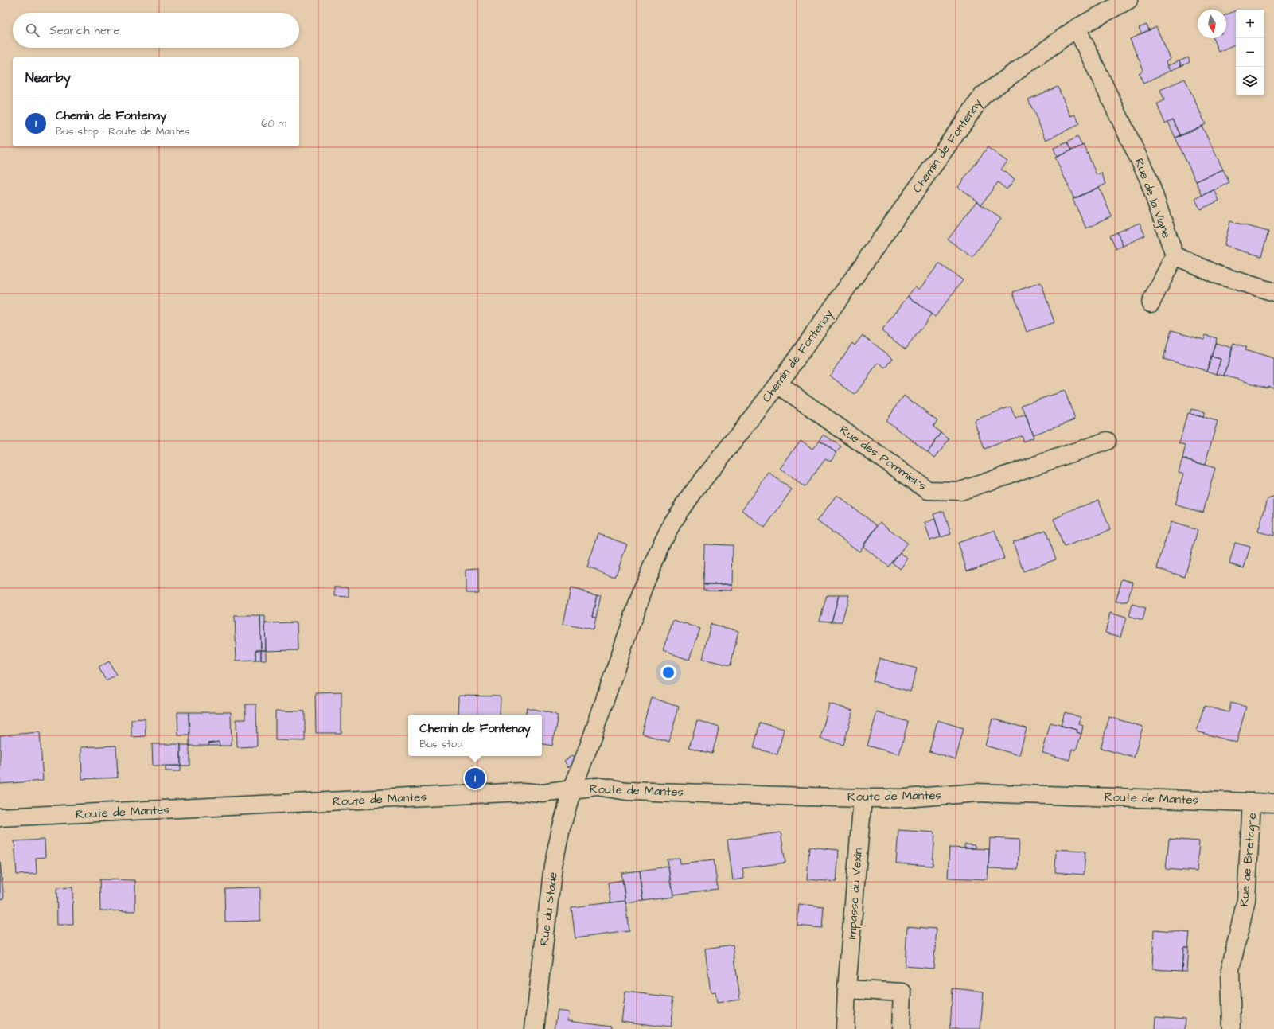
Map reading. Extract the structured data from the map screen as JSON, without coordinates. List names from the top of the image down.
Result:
{
  "streets": {
    "street": [
      "Chemin de Fontenay",
      "Rue de la Vigne",
      "Rue des Pommiers",
      "Route de Mantes",
      "Rue de Bretagne",
      "Impasse du Vexin",
      "Rue du Stade"
    ]
  },
  "crossings": [
    ["Chemin de Fontenay", "Rue de la Vigne"],
    ["Chemin de Fontenay", "Rue des Pommiers"],
    ["Chemin de Fontenay", "Route de Mantes"],
    ["Chemin de Fontenay", "Rue du Stade"],
    ["Route de Mantes", "Rue de Bretagne"],
    ["Route de Mantes", "Impasse du Vexin"],
    ["Route de Mantes", "Rue du Stade"]
  ],
  "north": "bottom",
  "page": {
    "map_buttons": ["+", "−"],
    "search": "Search here",
    "heading": "Nearby",
    "list": [
      {
        "mark": "1",
        "name": "Chemin de Fontenay",
        "note": "Bus stop · Route de Mantes",
        "value": "60 m"
      }
    ],
    "popup": ["Chemin de Fontenay", "Bus stop"],
    "pins": "1"
  }
}
